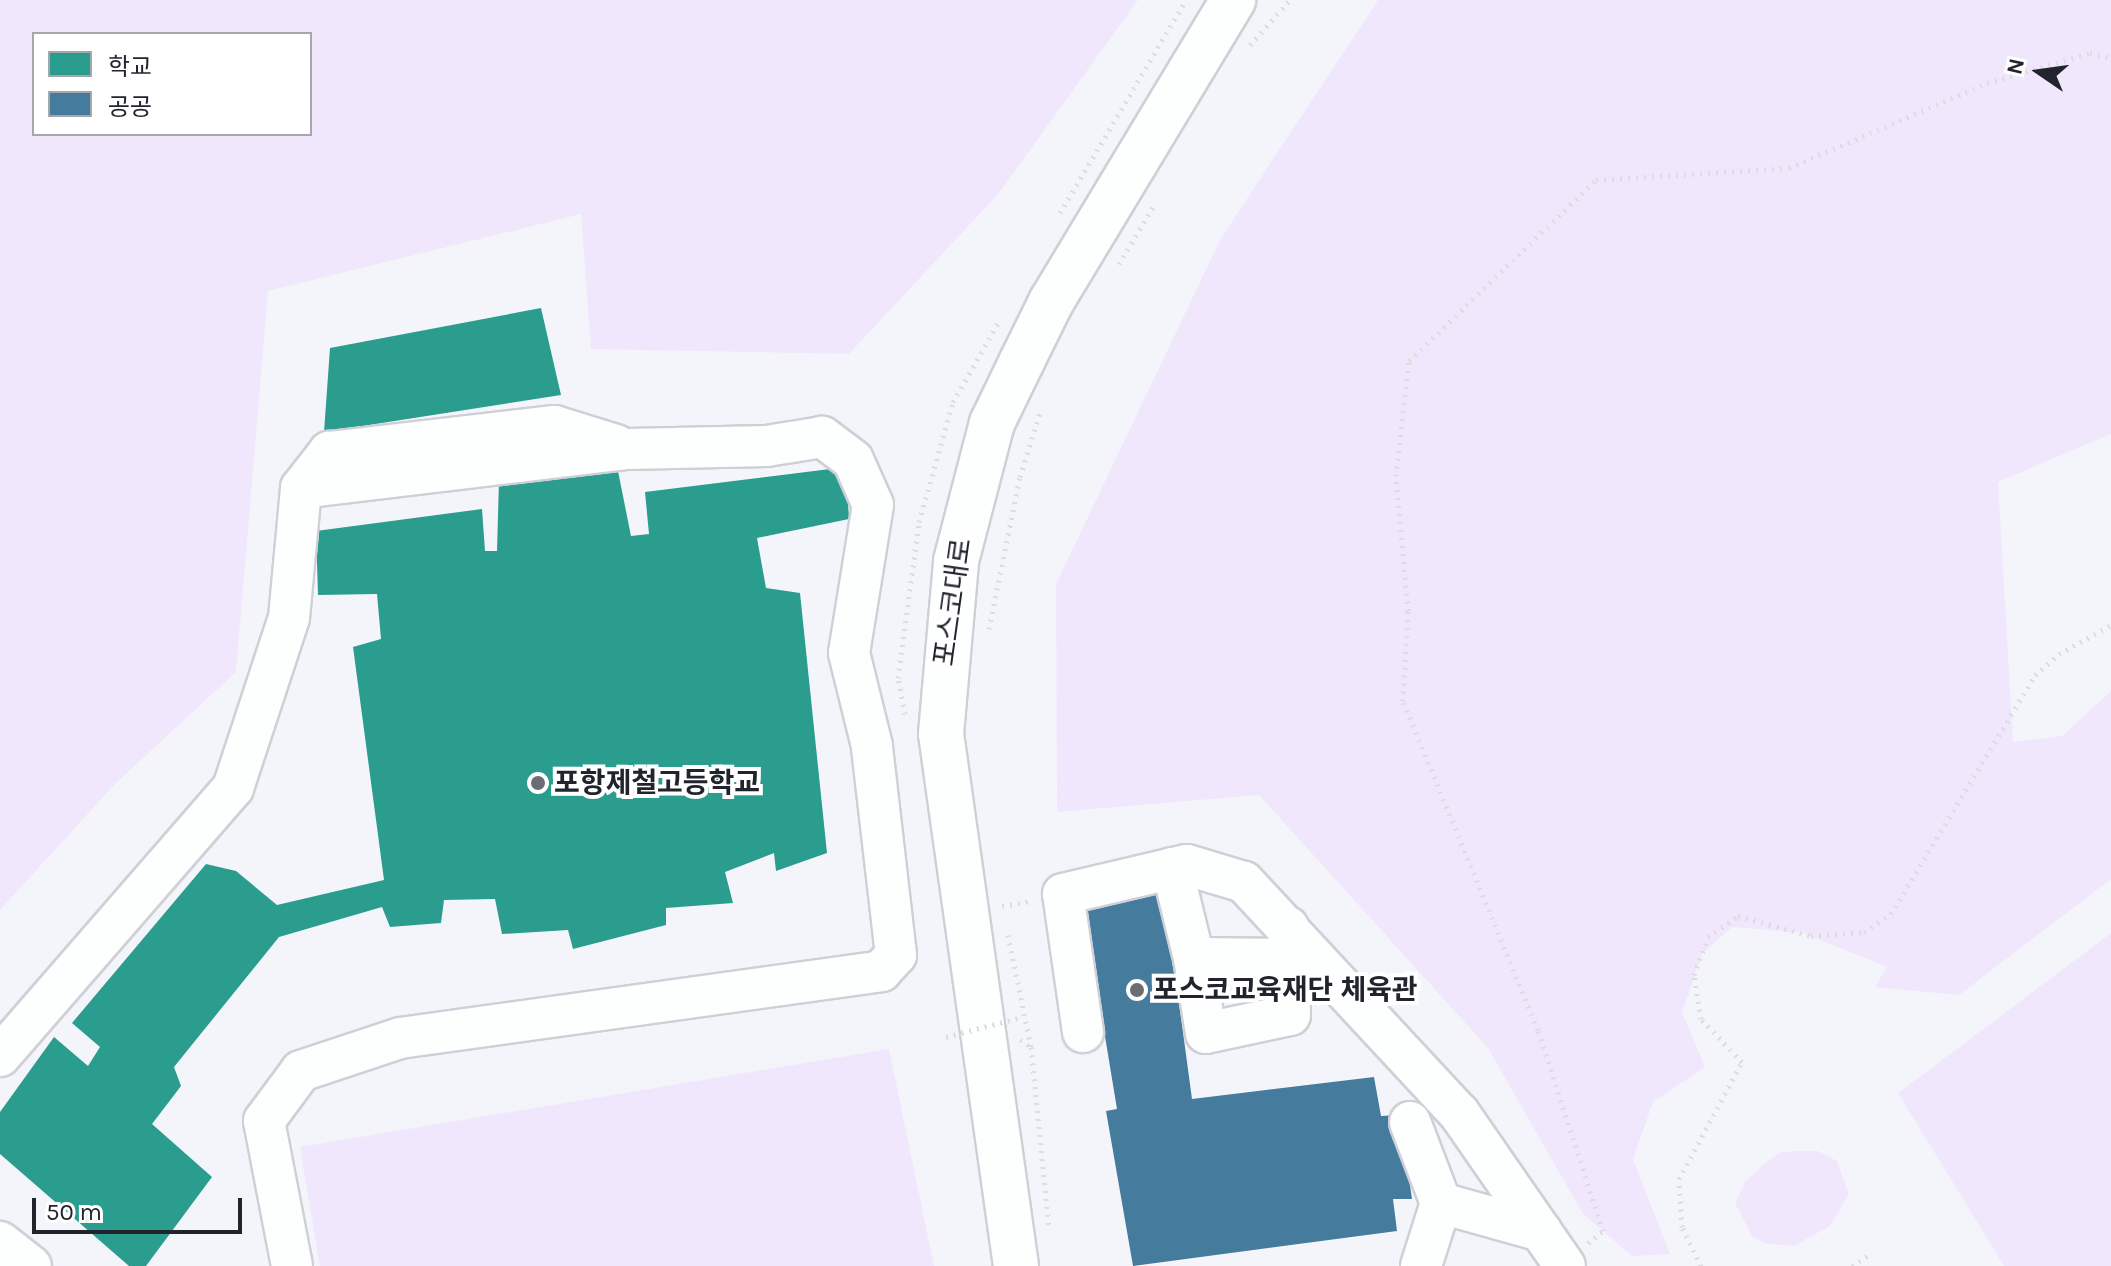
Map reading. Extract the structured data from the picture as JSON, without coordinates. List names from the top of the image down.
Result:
{
  "streets": {
    "main road": ["포스코대로"]
  },
  "places": ["포항제철고등학교", "포스코교육재단 체육관"],
  "legend": ["학교", "공공"],
  "scale_bar": "50 m",
  "north": "left"
}
